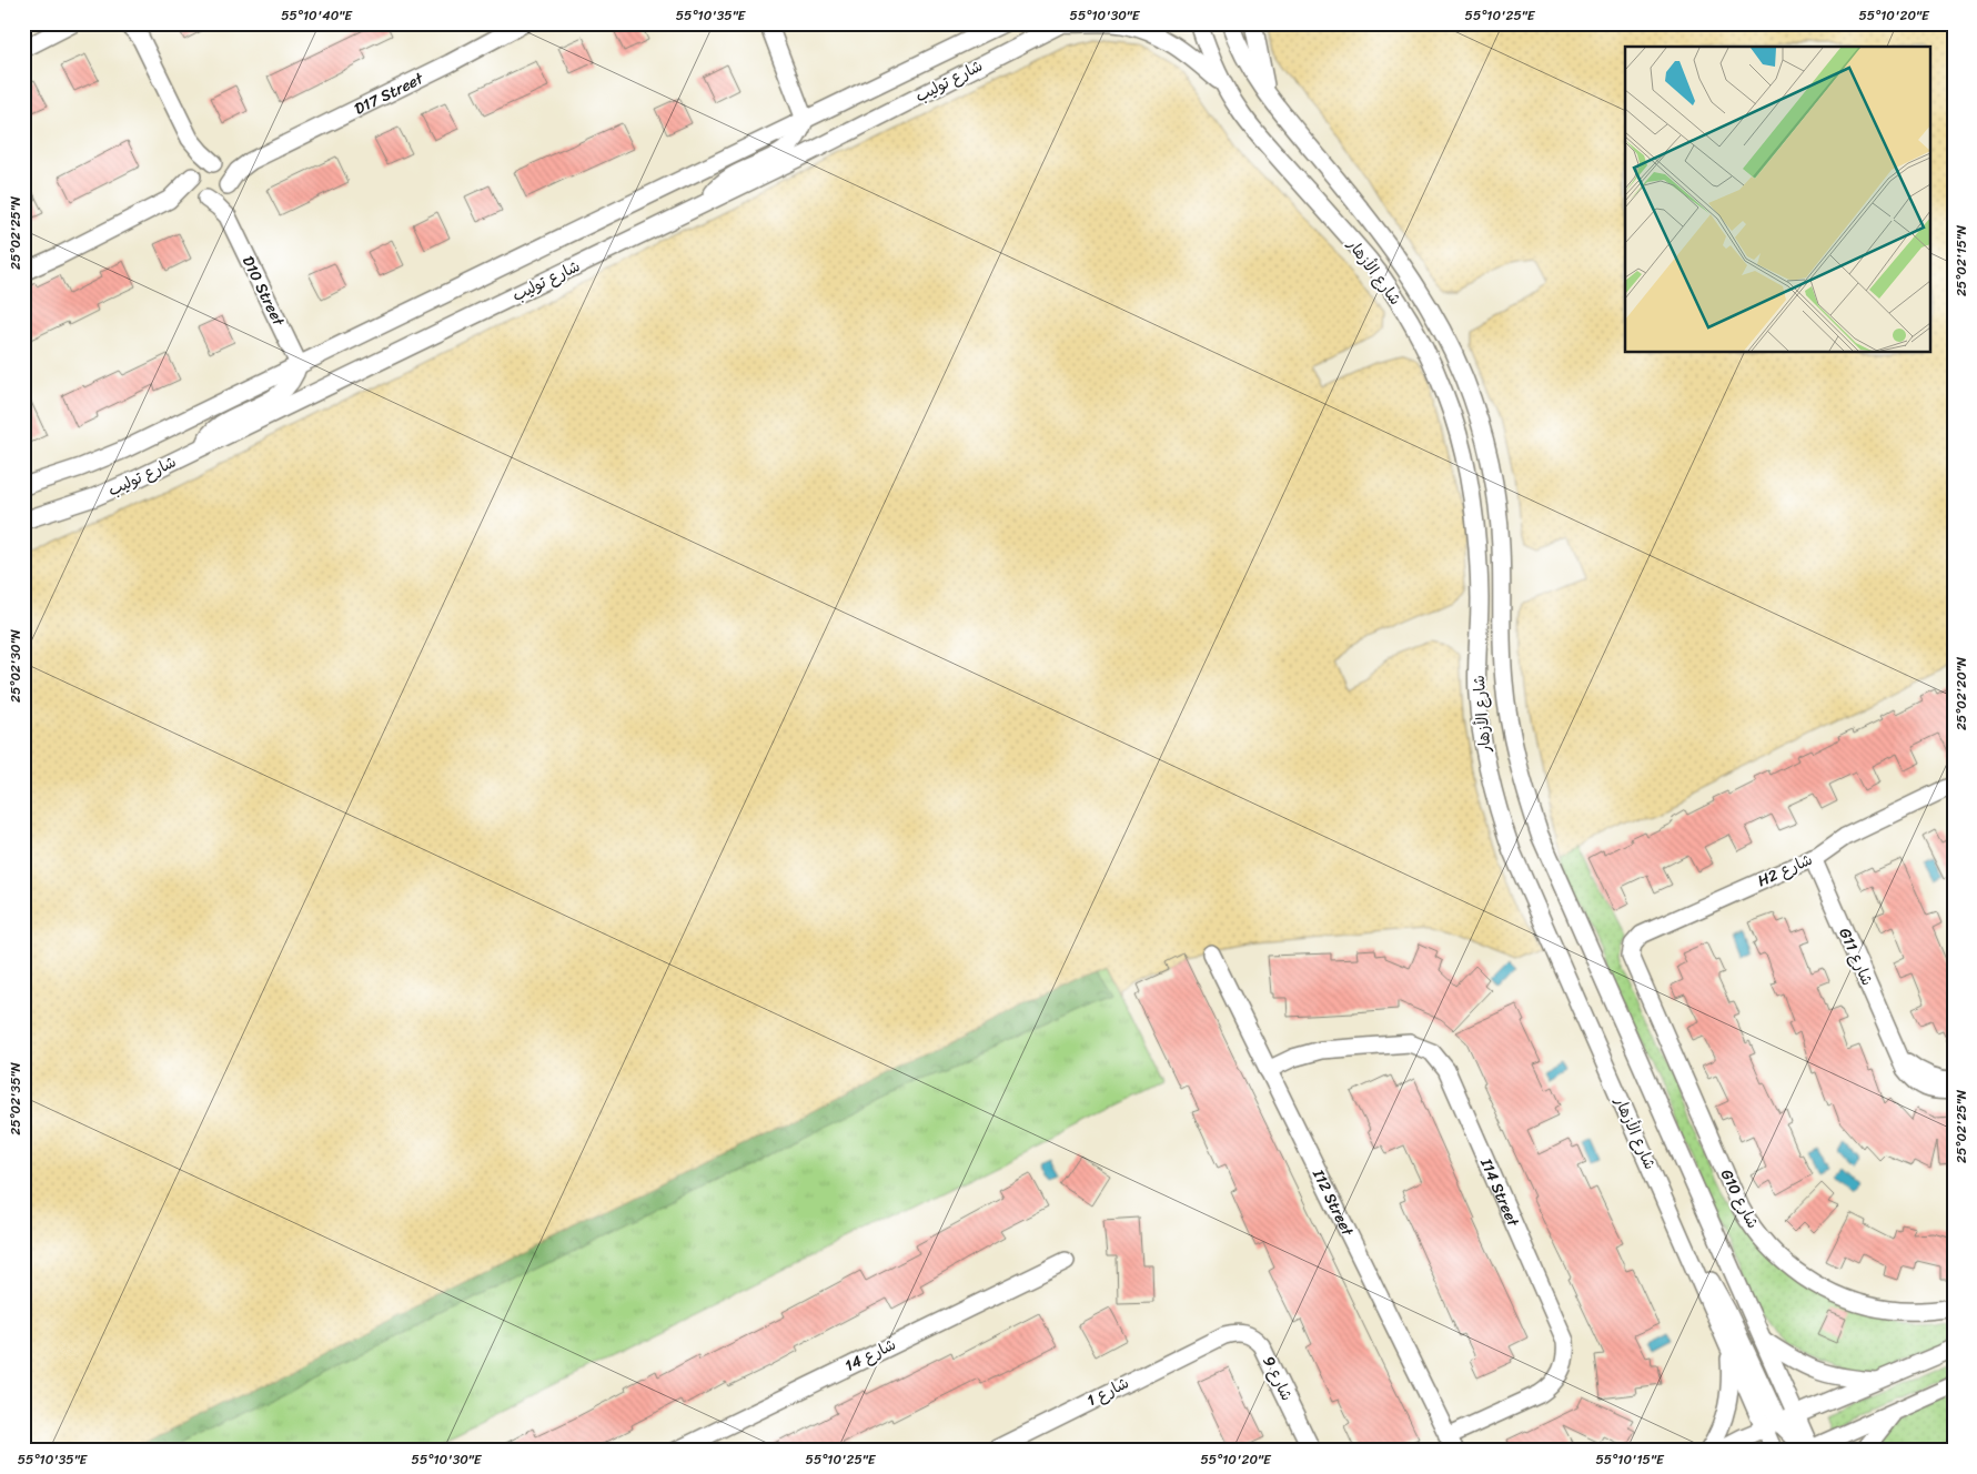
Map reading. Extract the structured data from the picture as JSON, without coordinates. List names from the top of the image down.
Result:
{
  "streets": {
    "street": [
      "شارع توليب",
      "D17 Street",
      "شارع الأزهار",
      "D10 Street",
      "H2 شارع",
      "G11 شارع",
      "I14 Street",
      "G10 شارع",
      "I12 Street",
      "شارع 14",
      "شارع 9",
      "شارع 1"
    ]
  },
  "crossings": [
    ["شارع توليب", "D10 Street"],
    ["D17 Street", "D10 Street"],
    ["H2 شارع", "G11 شارع"],
    ["H2 شارع", "G10 شارع"],
    ["I14 Street", "I12 Street"],
    ["شارع 9", "شارع 1"]
  ],
  "coordinates": [
    "55°10'40\"E",
    "55°10'35\"E",
    "55°10'30\"E",
    "55°10'25\"E",
    "55°10'20\"E",
    "25°02'25\"N",
    "25°02'15\"N",
    "25°02'30\"N",
    "25°02'20\"N",
    "25°02'35\"N",
    "55°10'15\"E"
  ]
}
